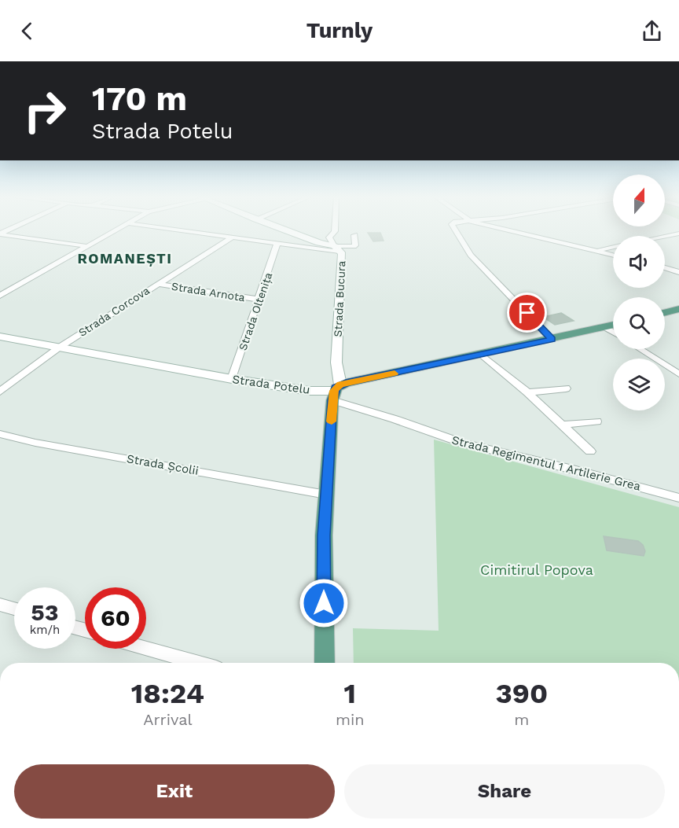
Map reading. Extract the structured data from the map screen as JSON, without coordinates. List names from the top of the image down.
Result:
{
  "streets": {
    "main road": ["Strada Bucura", "Strada Potelu"],
    "street": [
      "Strada Arnota",
      "Strada Corcova",
      "Strada Oltenița",
      "Strada Regimentul 1 Artilerie Grea",
      "Strada Școlii"
    ]
  },
  "crossings": [
    ["Strada Arnota", "Strada Corcova"],
    ["Strada Arnota", "Strada Oltenița"],
    ["Strada Bucura", "Strada Potelu"],
    ["Strada Bucura", "Strada Regimentul 1 Artilerie Grea"],
    ["Strada Bucura", "Strada Școlii"],
    ["Strada Corcova", "Strada Potelu"],
    ["Strada Oltenița", "Strada Potelu"],
    ["Strada Potelu", "Strada Regimentul 1 Artilerie Grea"]
  ],
  "districts": ["ROMANEȘTI"],
  "parks": ["Cimitirul Popova"],
  "north": "top",
  "page": {
    "header": "Turnly",
    "turn": ["170 m", "Strada Potelu"],
    "speed": "53 km/h",
    "limit": "60",
    "eta": [
      "18:24",
      "Arrival",
      "1",
      "min",
      "390",
      "m"
    ],
    "buttons": ["Exit", "Share"]
  }
}
